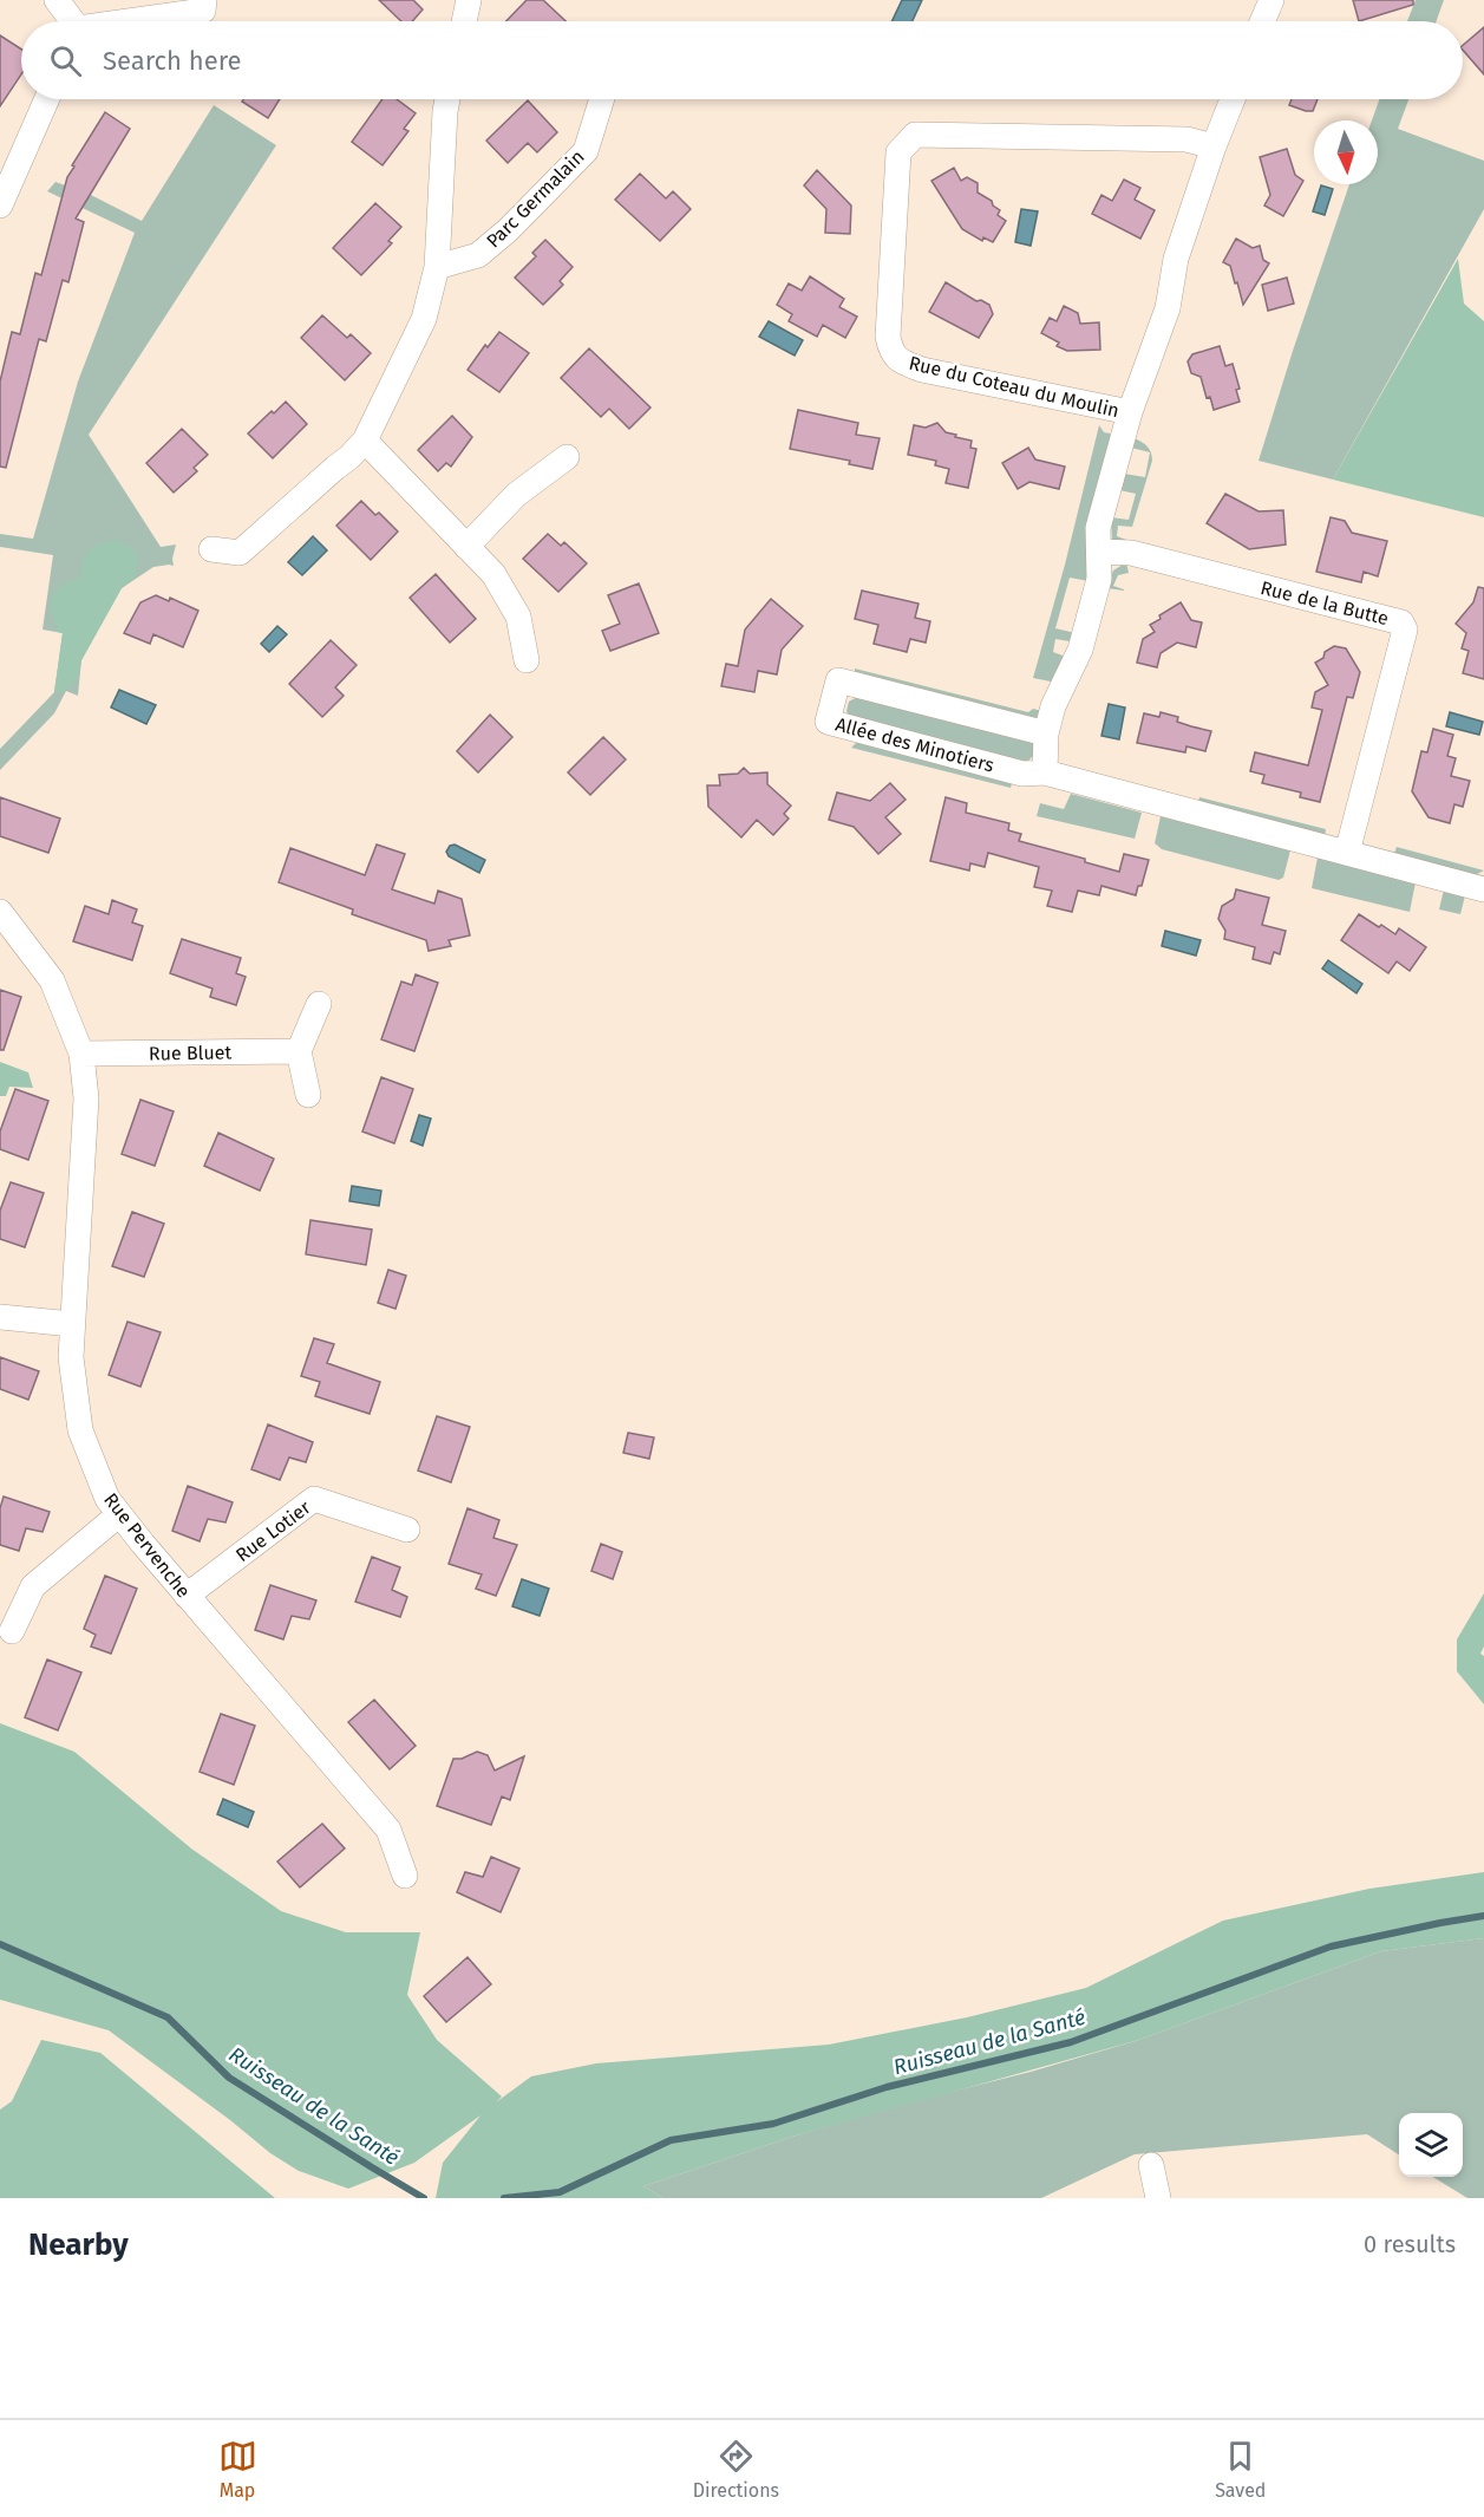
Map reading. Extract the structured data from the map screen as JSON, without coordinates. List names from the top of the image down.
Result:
{
  "streets": {
    "street": [
      "Parc Germalain",
      "Rue du Coteau du Moulin",
      "Rue de la Butte",
      "Allée des Minotiers",
      "Rue Bluet",
      "Rue Lotier",
      "Rue Pervenche"
    ]
  },
  "crossings": [
    ["Rue de la Butte", "Allée des Minotiers"],
    ["Rue Bluet", "Rue Pervenche"],
    ["Rue Lotier", "Rue Pervenche"]
  ],
  "water": ["Ruisseau de la Santé"],
  "north": "bottom",
  "page": {
    "search": "Search here",
    "heading": ["Nearby", "0 results"],
    "nav": ["Map", "Directions", "Saved"]
  }
}
